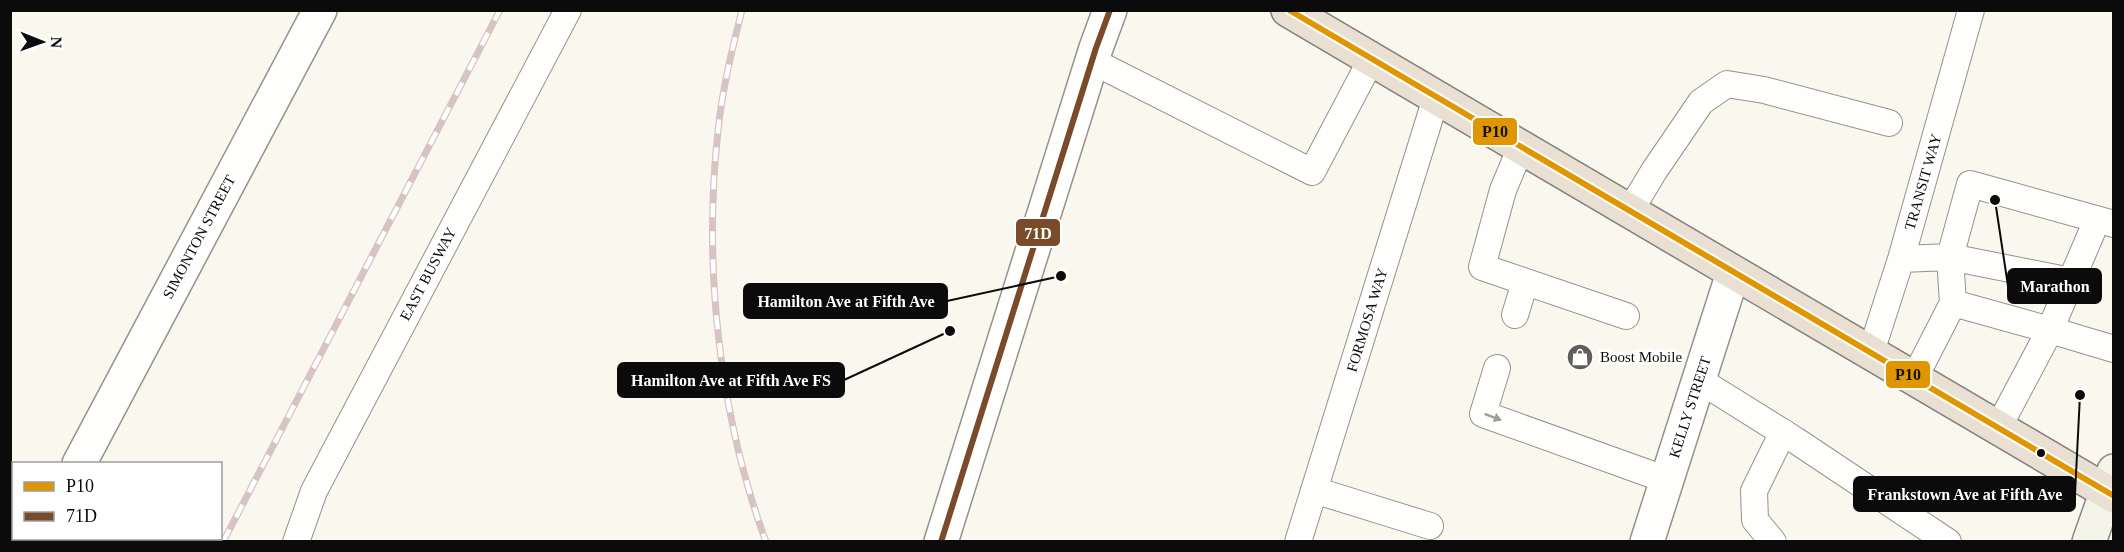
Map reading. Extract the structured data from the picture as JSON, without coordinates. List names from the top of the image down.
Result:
{
  "streets": {
    "street": ["SIMONTON STREET", "KELLY STREET"],
    "lane": ["TRANSIT WAY", "EAST BUSWAY", "FORMOSA WAY"]
  },
  "places": {
    "other": [
      "Marathon",
      "Hamilton Ave at Fifth Ave",
      "Hamilton Ave at Fifth Ave FS",
      "Frankstown Ave at Fifth Ave"
    ],
    "shop": ["Boost Mobile"]
  },
  "lines": ["transit line P10", "transit line 71D"],
  "legend": ["P10", "71D"],
  "north": "right"
}
